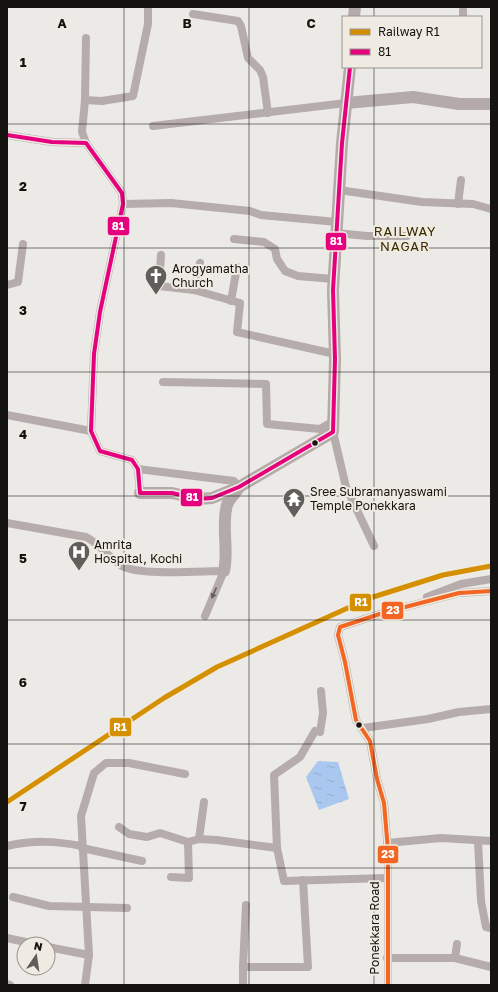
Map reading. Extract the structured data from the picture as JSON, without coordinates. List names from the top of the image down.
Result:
{
  "streets": {
    "street": ["Ponekkara Road"]
  },
  "districts": ["RAILWAY NAGAR"],
  "places": {
    "church": ["Arogyamatha Church"],
    "temple": ["Sree Subramanyaswami Temple Ponekkara"],
    "hospital": ["Amrita Hospital, Kochi"]
  },
  "lines": ["transit line 81", "rail line R1", "transit line 23"],
  "legend": ["Railway R1", "81"],
  "north": "top",
  "grid": {
    "columns": ["A", "B", "C"],
    "rows": [
      "1",
      "2",
      "3",
      "4",
      "5",
      "6",
      "7"
    ]
  }
}
